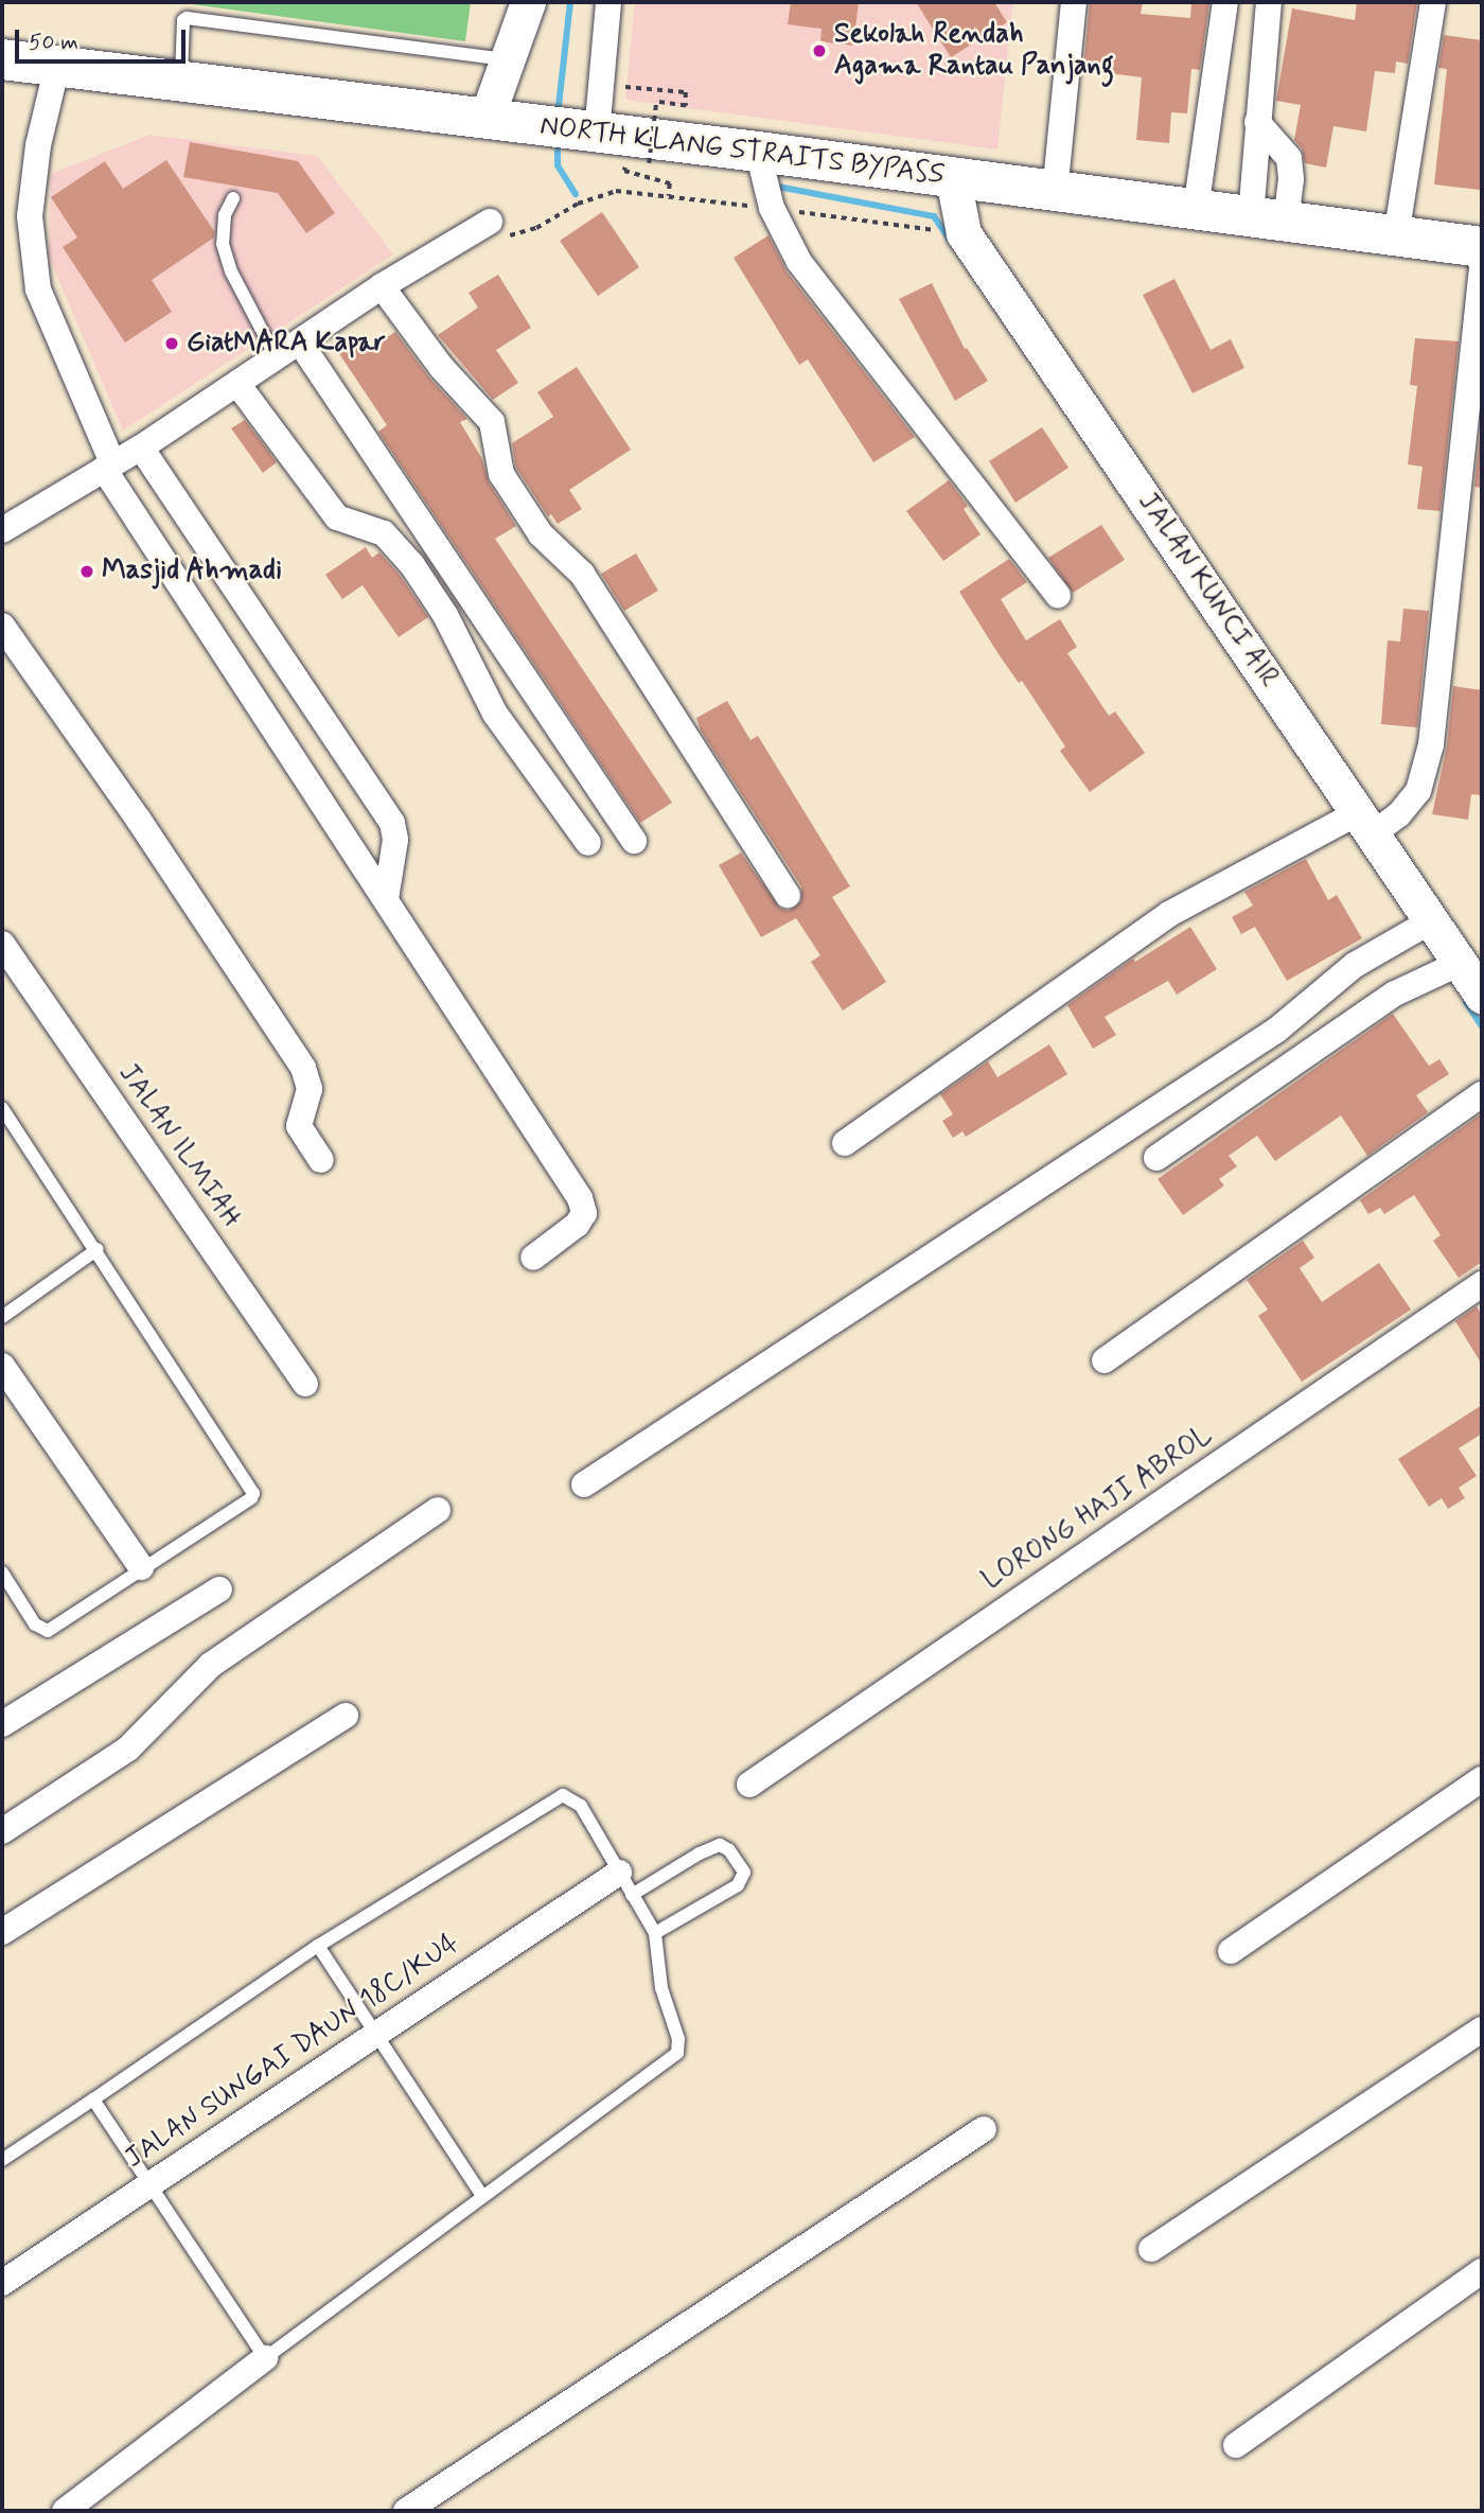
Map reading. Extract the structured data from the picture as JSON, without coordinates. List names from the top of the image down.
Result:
{
  "streets": {
    "highway": ["NORTH KLANG STRAITS BYPASS"],
    "street": [
      "JALAN KUNCI AIR",
      "JALAN ILMIAH",
      "LORONG HAJI ABROL",
      "JALAN SUNGAI DAUN 18C/KU4"
    ]
  },
  "crossings": [
    ["NORTH KLANG STRAITS BYPASS", "JALAN KUNCI AIR"]
  ],
  "places": ["Sekolah Rendah Agama Rantau Panjang", "GiatMARA Kapar", "Masjid Ahmadi"],
  "scale_bar": "50 m"
}
